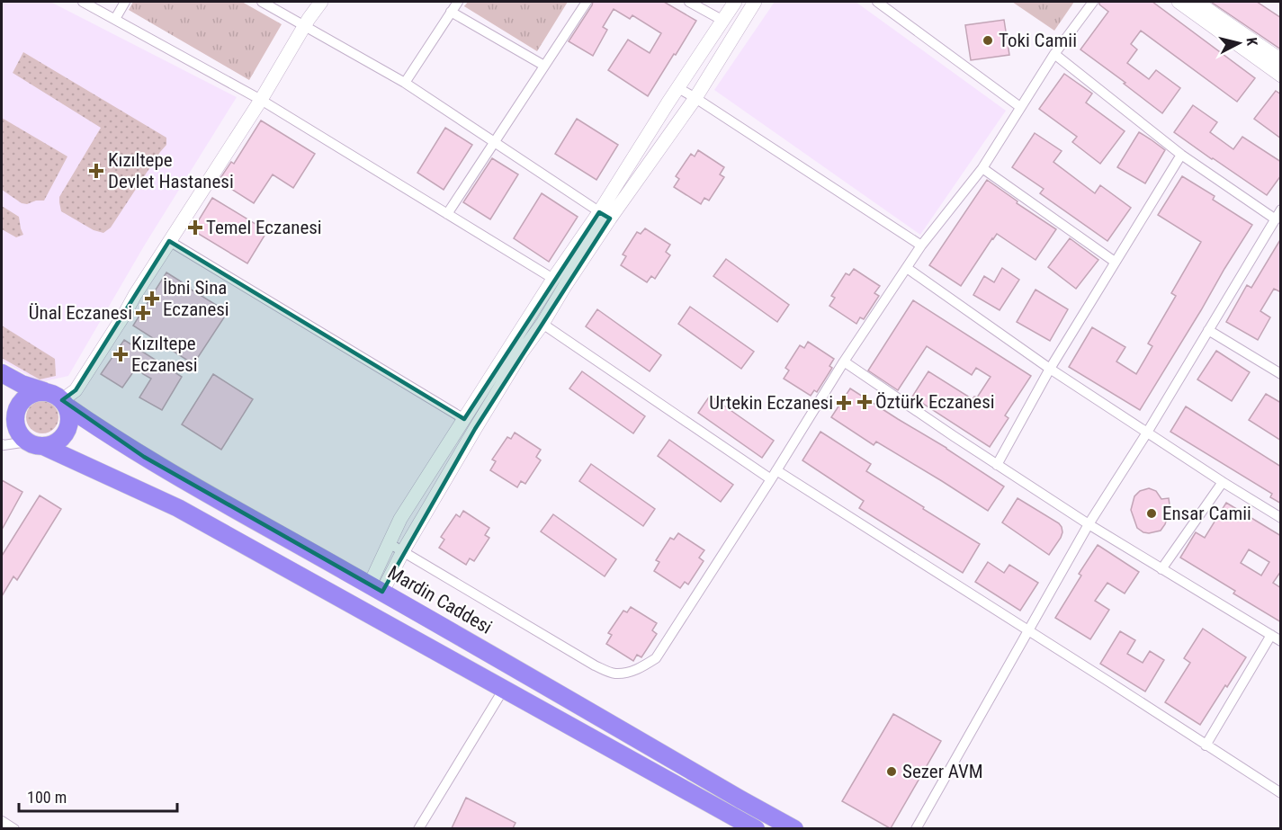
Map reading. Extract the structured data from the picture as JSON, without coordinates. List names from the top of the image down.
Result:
{
  "streets": {
    "highway": ["Mardin Caddesi"]
  },
  "places": {
    "other": ["Toki Camii", "Ensar Camii", "Sezer AVM"],
    "health": [
      "Kızıltepe Devlet Hastanesi",
      "Temel Eczanesi",
      "İbni Sina Eczanesi",
      "Ünal Eczanesi",
      "Kızıltepe Eczanesi",
      "Öztürk Eczanesi",
      "Urtekin Eczanesi"
    ]
  },
  "scale_bar": "100 m",
  "north": "right"
}
